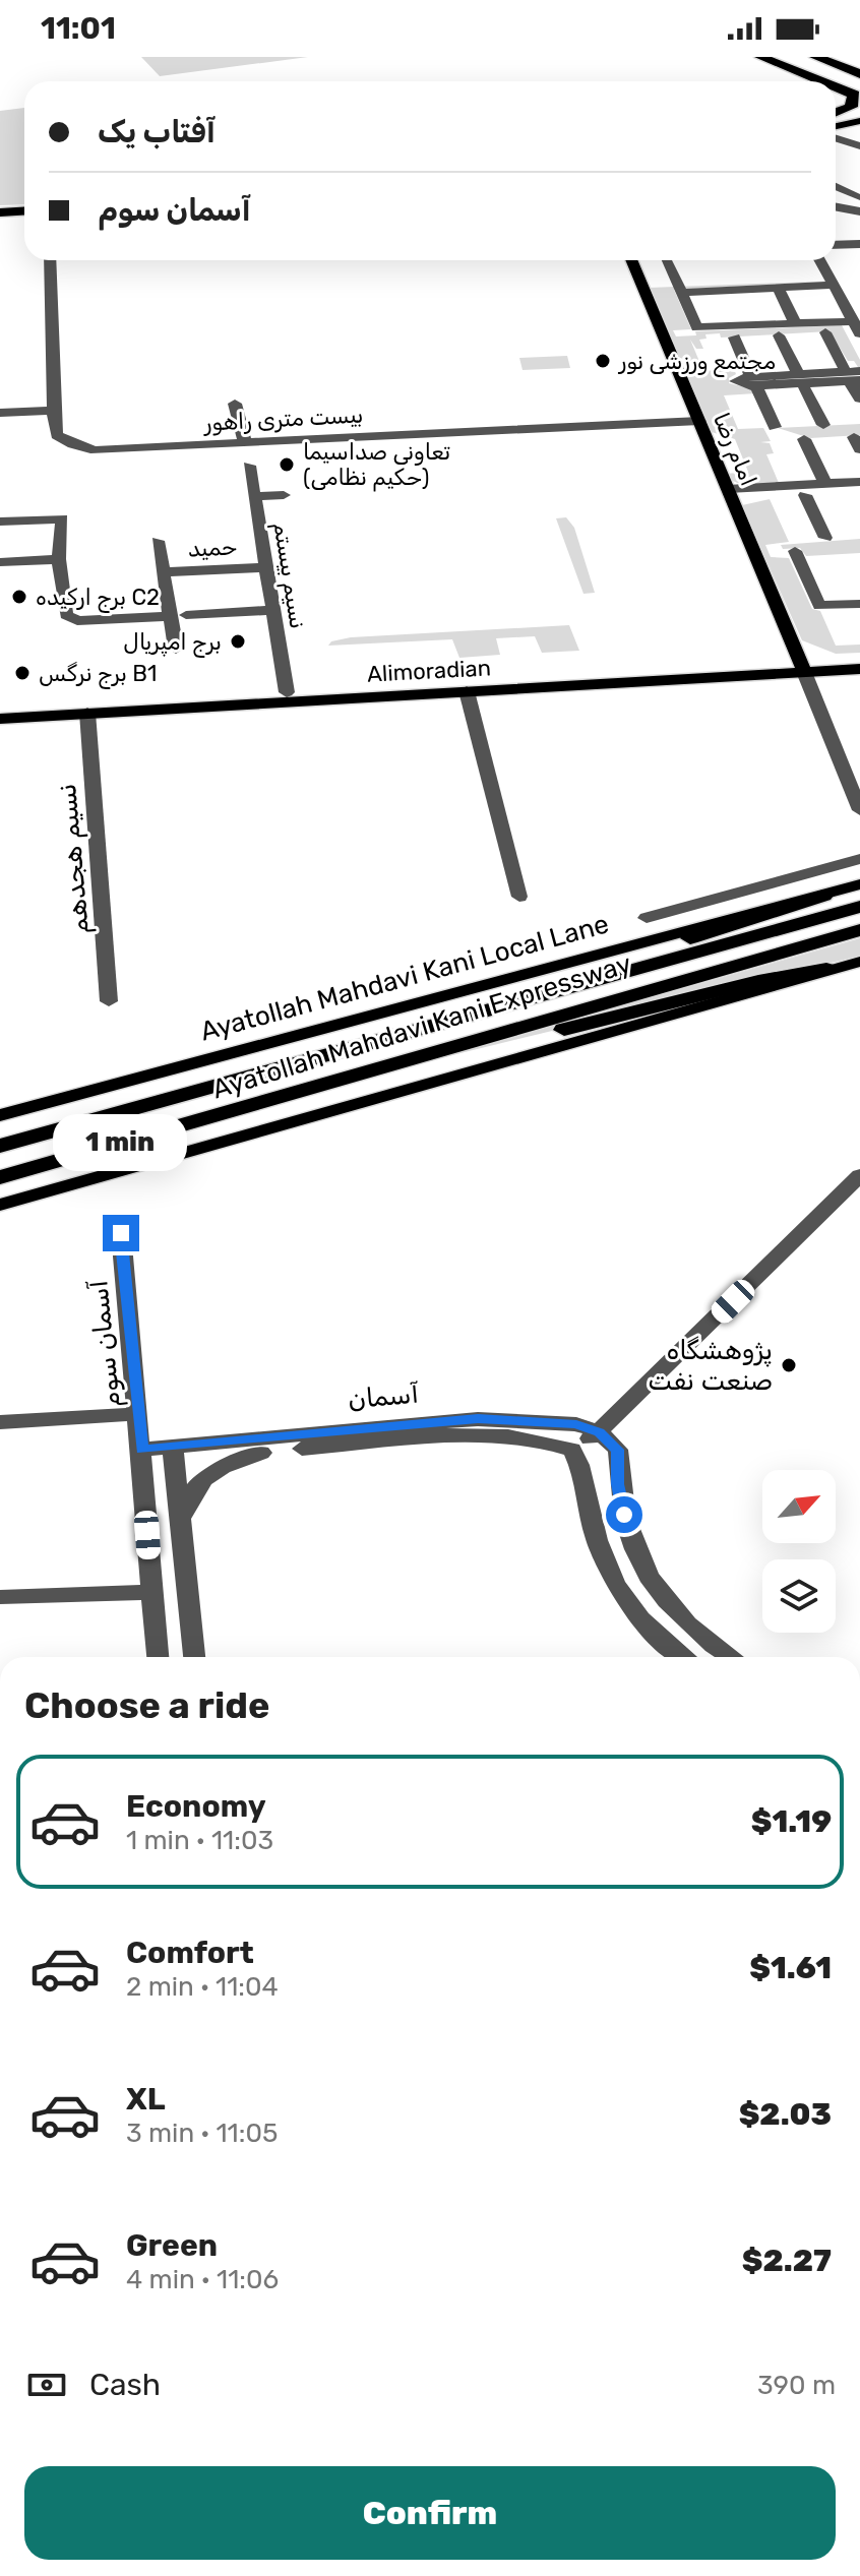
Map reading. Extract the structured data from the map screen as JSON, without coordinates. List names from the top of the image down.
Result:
{
  "streets": {
    "highway": ["Ayatollah Mahdavi Kani Expressway"],
    "main road": ["امام رضا", "Alimoradian", "Ayatollah Mahdavi Kani Local Lane"],
    "street": [
      "بیست متری راهور",
      "حمید",
      "نسیم بیستم",
      "نسیم هجدهم",
      "آسمان سوم",
      "آسمان"
    ]
  },
  "crossings": [
    ["بیست متری راهور", "امام رضا"],
    ["امام رضا", "Alimoradian"],
    ["حمید", "نسیم بیستم"],
    ["نسیم بیستم", "Alimoradian"],
    ["Alimoradian", "نسیم هجدهم"],
    ["آسمان سوم", "آسمان"]
  ],
  "places": [
    "مجتمع ورزشی نور",
    "تعاونی صداسیما (حکیم نظامی)",
    "برج ارکیده C2",
    "برج امپریال",
    "برج نرگس B1",
    "پژوهشگاه صنعت نفت"
  ],
  "north": "top right",
  "page": {
    "status": "11:01",
    "banner": ["آفتاب یک", "آسمان سوم"],
    "bubble": "1 min",
    "heading": "Choose a ride",
    "list": [
      {
        "name": "Economy",
        "note": "1 min · 11:03",
        "value": "$1.19"
      },
      {
        "name": "Comfort",
        "note": "2 min · 11:04",
        "value": "$1.61"
      },
      {
        "name": "XL",
        "note": "3 min · 11:05",
        "value": "$2.03"
      },
      {
        "name": "Green",
        "note": "4 min · 11:06",
        "value": "$2.27"
      }
    ],
    "pay": ["Cash", "390 m"],
    "buttons": "Confirm"
  }
}
